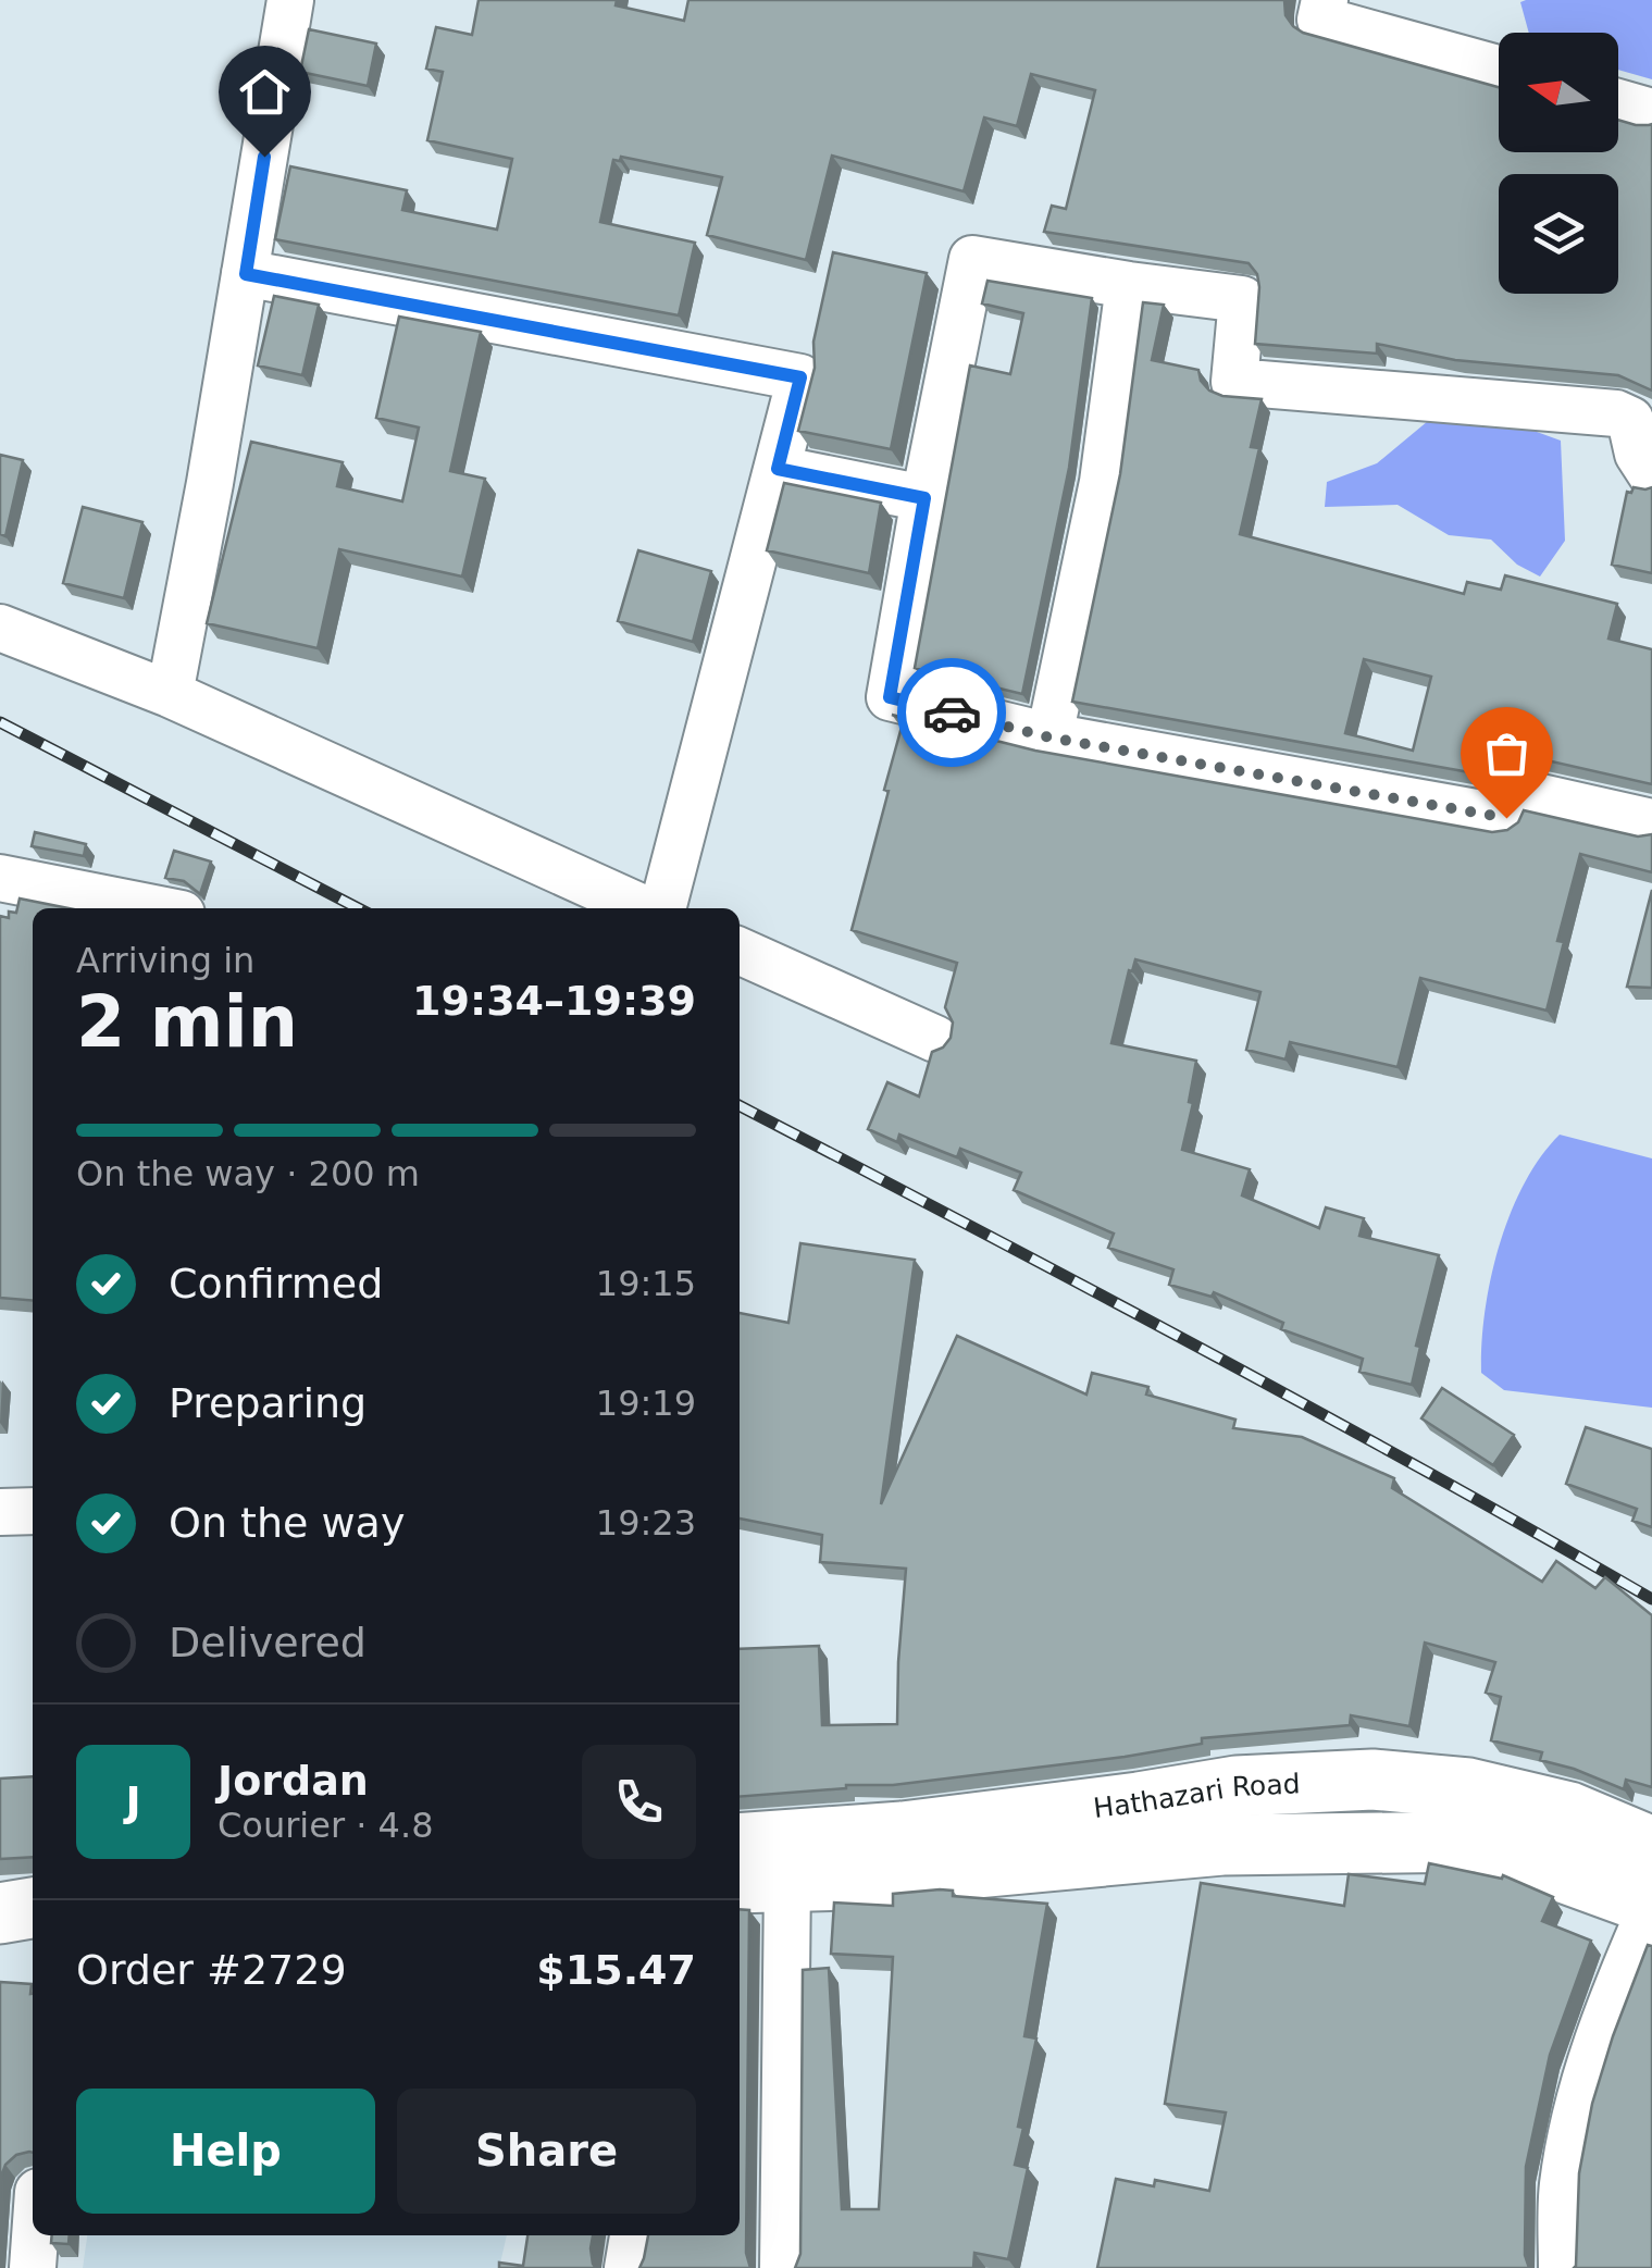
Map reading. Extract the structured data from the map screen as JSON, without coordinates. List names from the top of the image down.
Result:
{
  "streets": {
    "highway": ["Hathazari Road"]
  },
  "north": "left",
  "page": {
    "heading": ["2 min", "Arriving in", "19:34–19:39"],
    "panel": [
      "Jordan",
      "Courier · 4.8",
      "Order #2729",
      "$15.47"
    ],
    "bar": "On the way · 200 m",
    "list": [
      ["Confirmed", "19:15"],
      ["Preparing", "19:19"],
      ["On the way", "19:23"],
      "Delivered"
    ],
    "round": "J",
    "buttons": ["Help", "Share"]
  }
}
